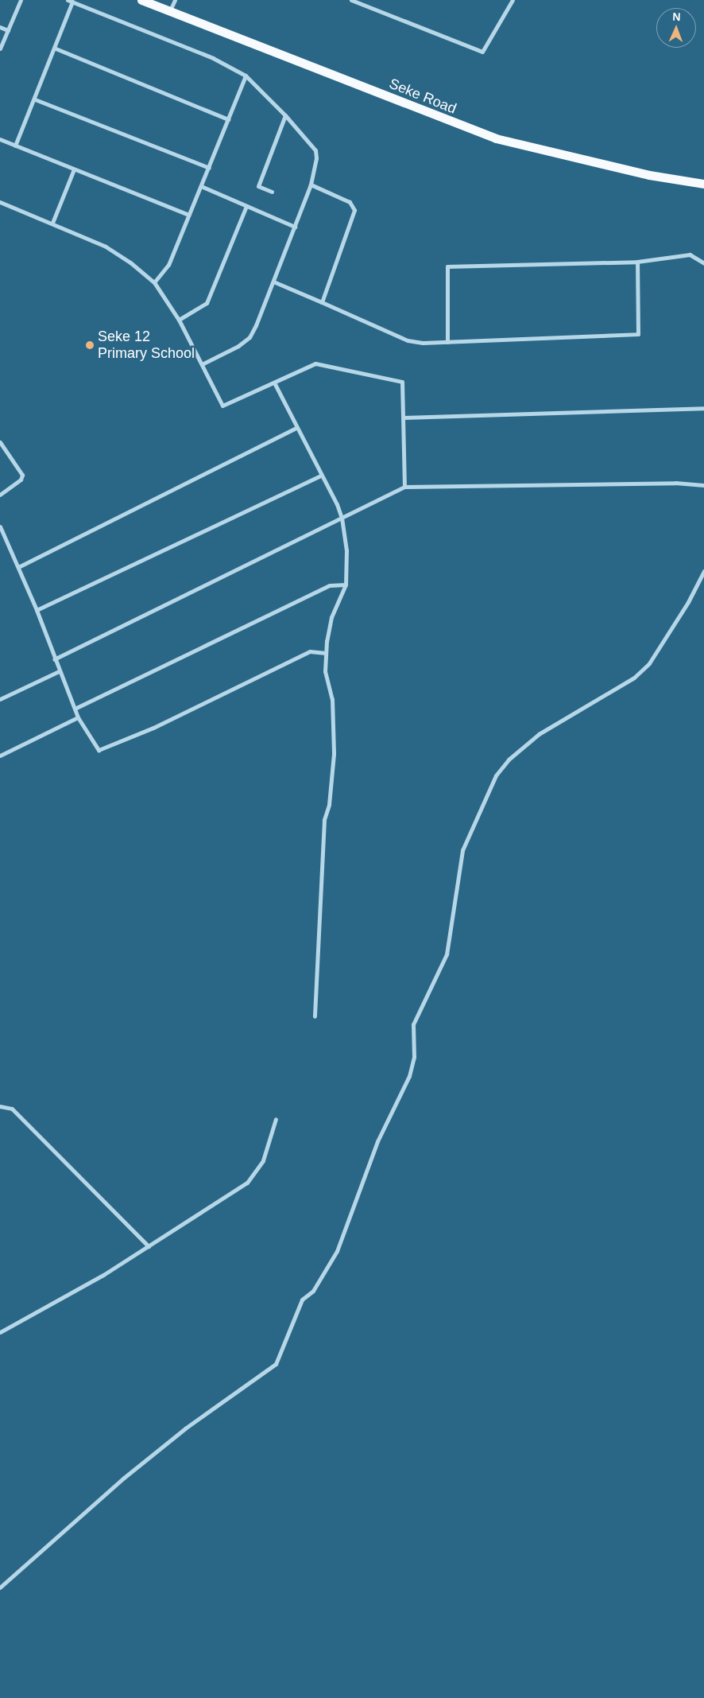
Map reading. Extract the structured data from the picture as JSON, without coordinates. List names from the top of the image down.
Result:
{
  "streets": {
    "main road": ["Seke Road"]
  },
  "places": ["Seke 12 Primary School"],
  "north": "top"
}
